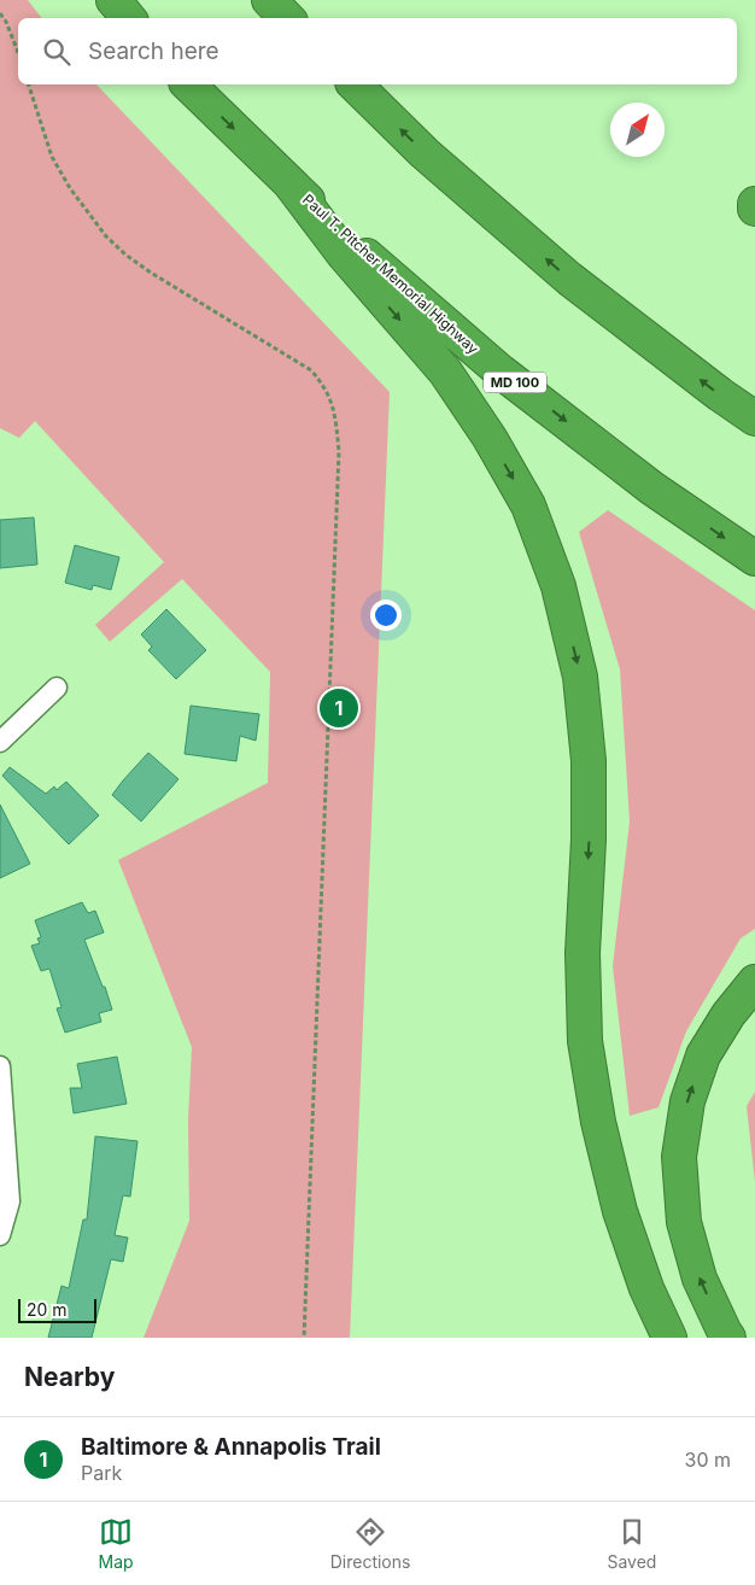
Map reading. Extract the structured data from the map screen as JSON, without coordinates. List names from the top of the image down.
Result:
{
  "streets": {
    "highway": ["Paul T. Pitcher Memorial Highway", "MD 100"]
  },
  "scale_bar": "20 m",
  "north": "top right",
  "page": {
    "search": "Search here",
    "pins": "1",
    "scale": "20 m",
    "heading": "Nearby",
    "list": [
      {
        "mark": "1",
        "name": "Baltimore & Annapolis Trail",
        "note": "Park",
        "value": "30 m"
      }
    ],
    "nav": ["Map", "Directions", "Saved"]
  }
}
